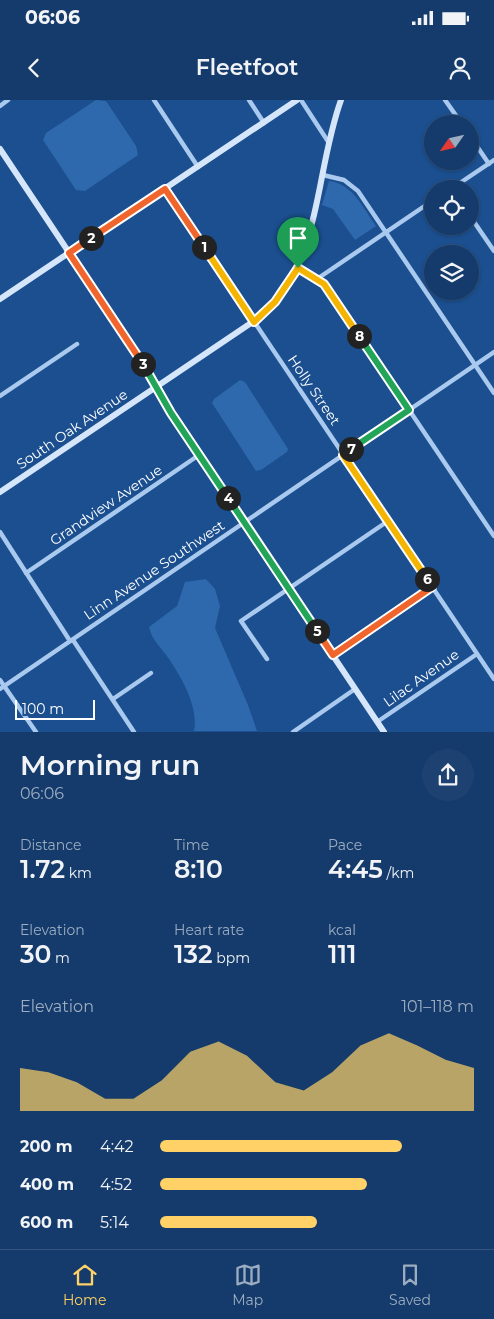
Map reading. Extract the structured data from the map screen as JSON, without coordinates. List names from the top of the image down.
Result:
{
  "streets": {
    "street": [
      "Holly Street",
      "South Oak Avenue",
      "Grandview Avenue",
      "Linn Avenue Southwest",
      "Lilac Avenue"
    ]
  },
  "crossings": [
    ["Holly Street", "South Oak Avenue"],
    ["Holly Street", "Linn Avenue Southwest"],
    ["Holly Street", "Lilac Avenue"]
  ],
  "scale_bar": "100 m",
  "north": "bottom left",
  "page": {
    "status": "06:06",
    "header": "Fleetfoot",
    "pins": [
      "2",
      "1",
      "8",
      "3",
      "7",
      "4",
      "6",
      "5"
    ],
    "scale": "100 m",
    "heading": ["Morning run", "06:06"],
    "stats": [
      ["Distance", "1.72 km"],
      ["Time", "8:10"],
      ["Pace", "4:45 /km"],
      ["Elevation", "30 m"],
      ["Heart rate", "132 bpm"],
      ["kcal", "111"]
    ],
    "chart": ["Elevation", "101–118 m"],
    "list": [
      {
        "name": "200 m",
        "note": "4:42"
      },
      {
        "name": "400 m",
        "note": "4:52"
      },
      {
        "name": "600 m",
        "note": "5:14"
      }
    ],
    "tabs": ["Home", "Map", "Saved"]
  }
}
